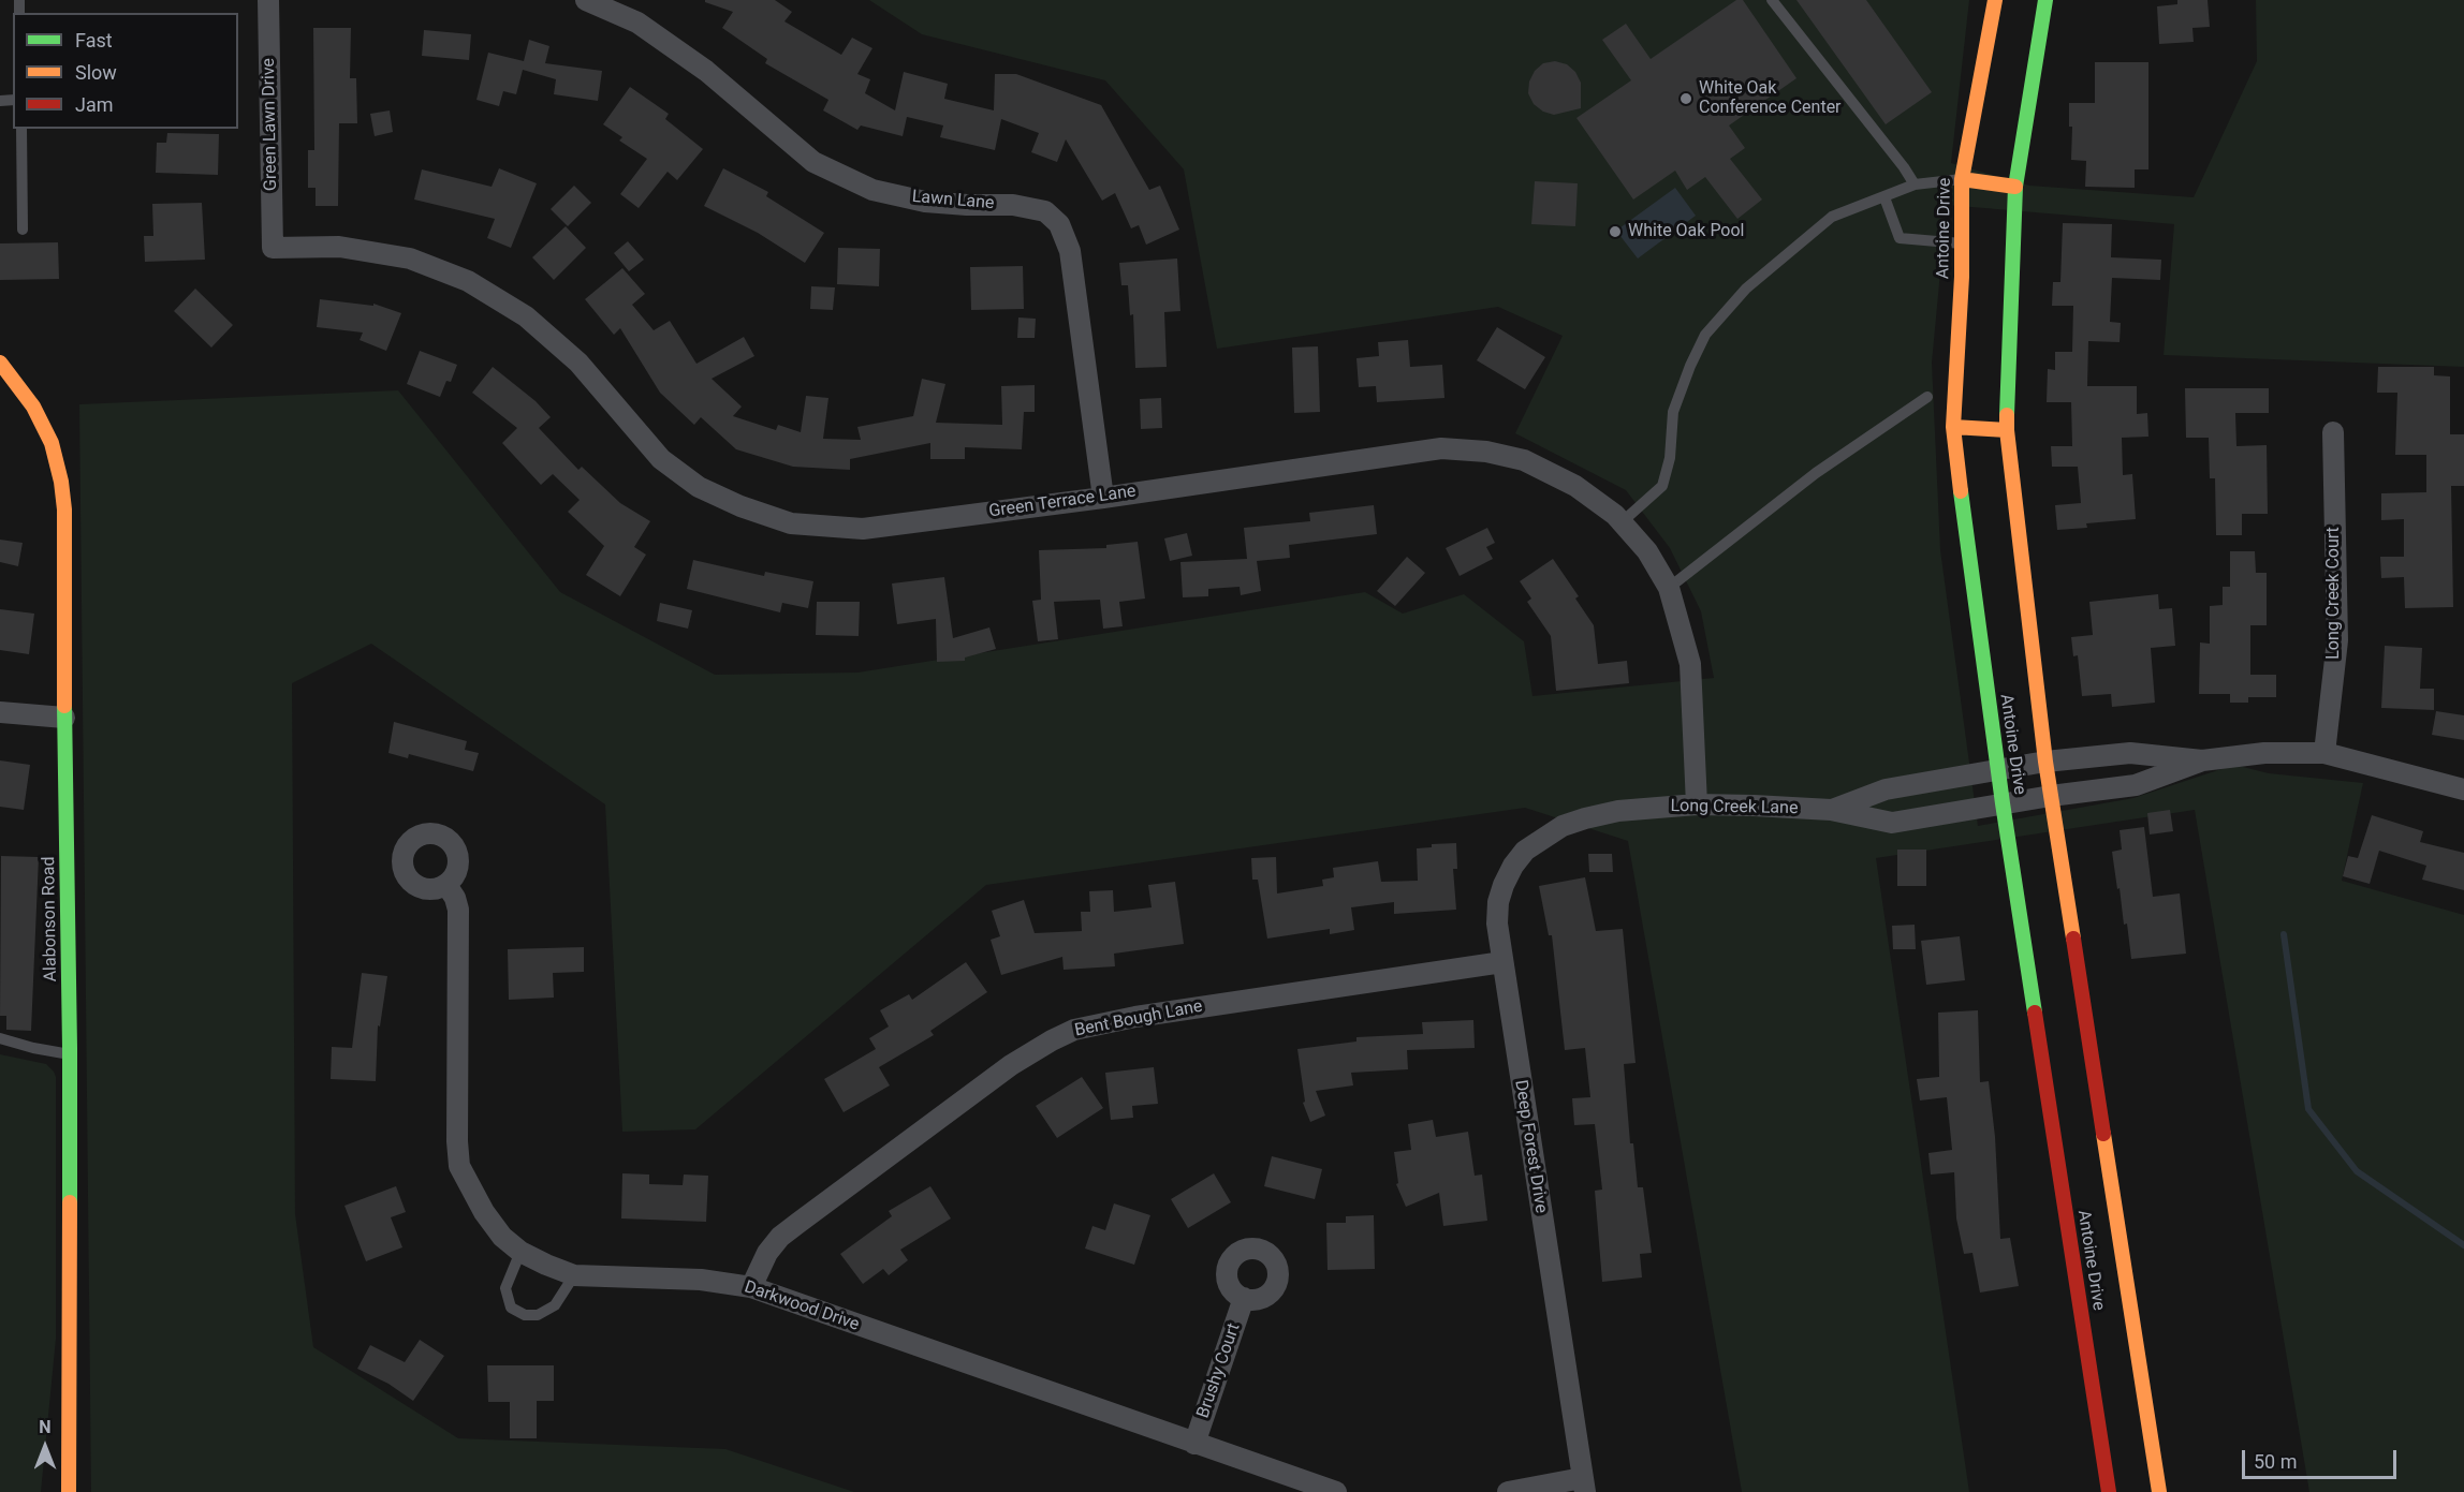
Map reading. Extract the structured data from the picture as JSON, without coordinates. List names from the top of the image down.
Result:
{
  "streets": {
    "main road": ["Antoine Drive", "Alabonson Road"],
    "street": [
      "Green Lawn Drive",
      "Lawn Lane",
      "Green Terrace Lane",
      "Long Creek Court",
      "Long Creek Lane",
      "Bent Bough Lane",
      "Deep Forest Drive",
      "Darkwood Drive",
      "Brushy Court"
    ]
  },
  "crossings": [
    ["Green Lawn Drive", "Green Terrace Lane"],
    ["Lawn Lane", "Green Terrace Lane"],
    ["Antoine Drive", "Long Creek Lane"],
    ["Green Terrace Lane", "Long Creek Lane"],
    ["Long Creek Court", "Long Creek Lane"],
    ["Long Creek Lane", "Deep Forest Drive"],
    ["Bent Bough Lane", "Deep Forest Drive"],
    ["Bent Bough Lane", "Darkwood Drive"],
    ["Darkwood Drive", "Brushy Court"]
  ],
  "places": ["White Oak Conference Center", "White Oak Pool"],
  "legend": ["Fast", "Slow", "Jam"],
  "scale_bar": "50 m",
  "north": "top"
}
